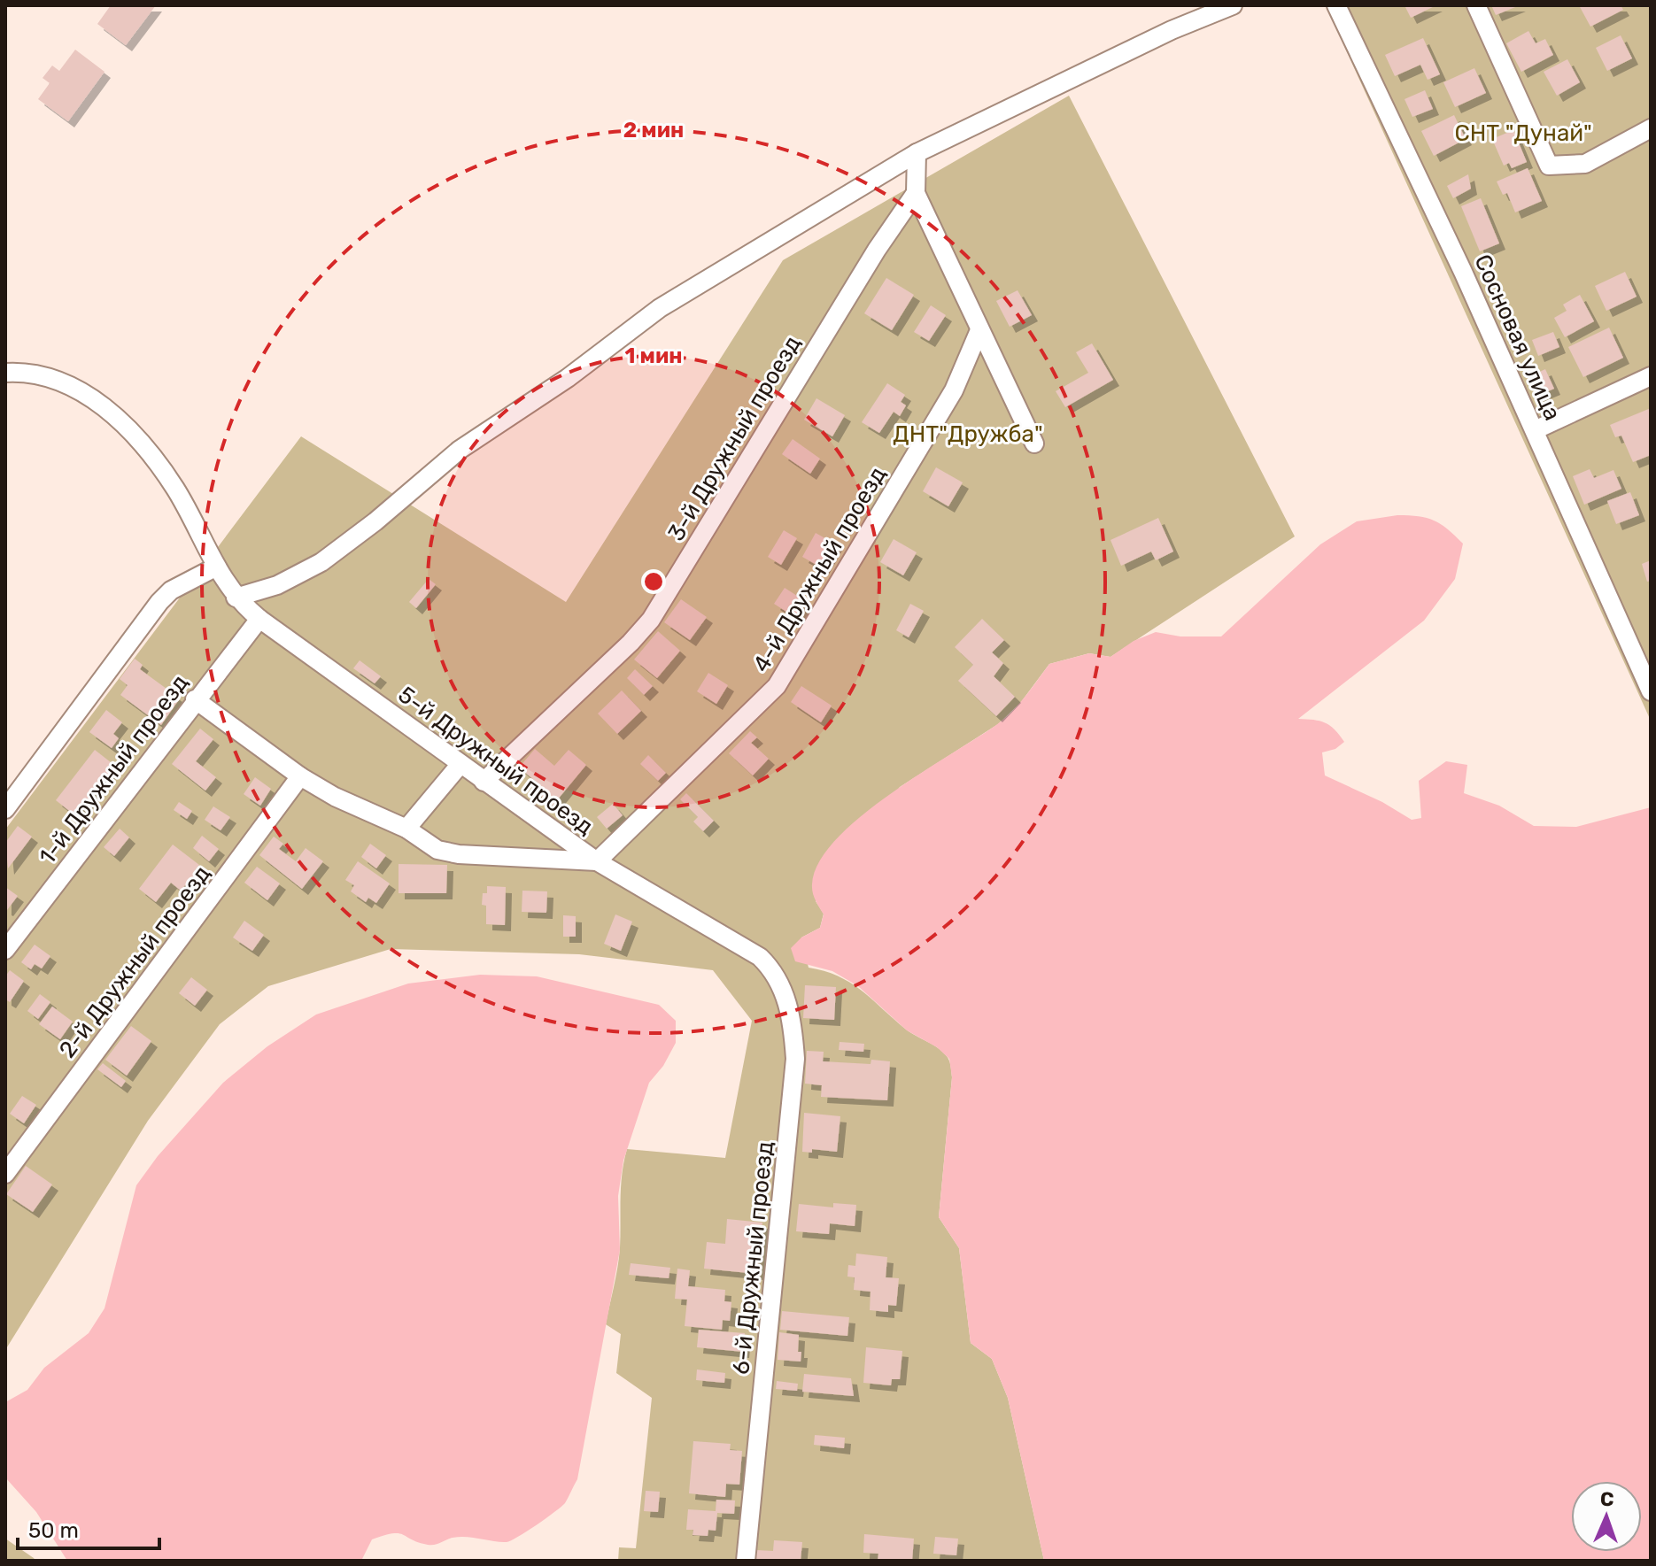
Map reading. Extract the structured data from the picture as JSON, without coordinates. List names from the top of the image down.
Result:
{
  "streets": {
    "street": [
      "Сосновая улица",
      "3-й Дружный проезд",
      "4-й Дружный проезд",
      "5-й Дружный проезд",
      "1-й Дружный проезд",
      "2-й Дружный проезд",
      "6-й Дружный проезд"
    ]
  },
  "crossings": [
    ["3-й Дружный проезд", "5-й Дружный проезд"],
    ["4-й Дружный проезд", "5-й Дружный проезд"],
    ["5-й Дружный проезд", "1-й Дружный проезд"],
    ["5-й Дружный проезд", "6-й Дружный проезд"]
  ],
  "parks": ["СНТ \"Дунай\"", "ДНТ\"Дружба\""],
  "scale_bar": "50 m",
  "north": "top",
  "rings": ["2 мин", "1 мин"]
}
